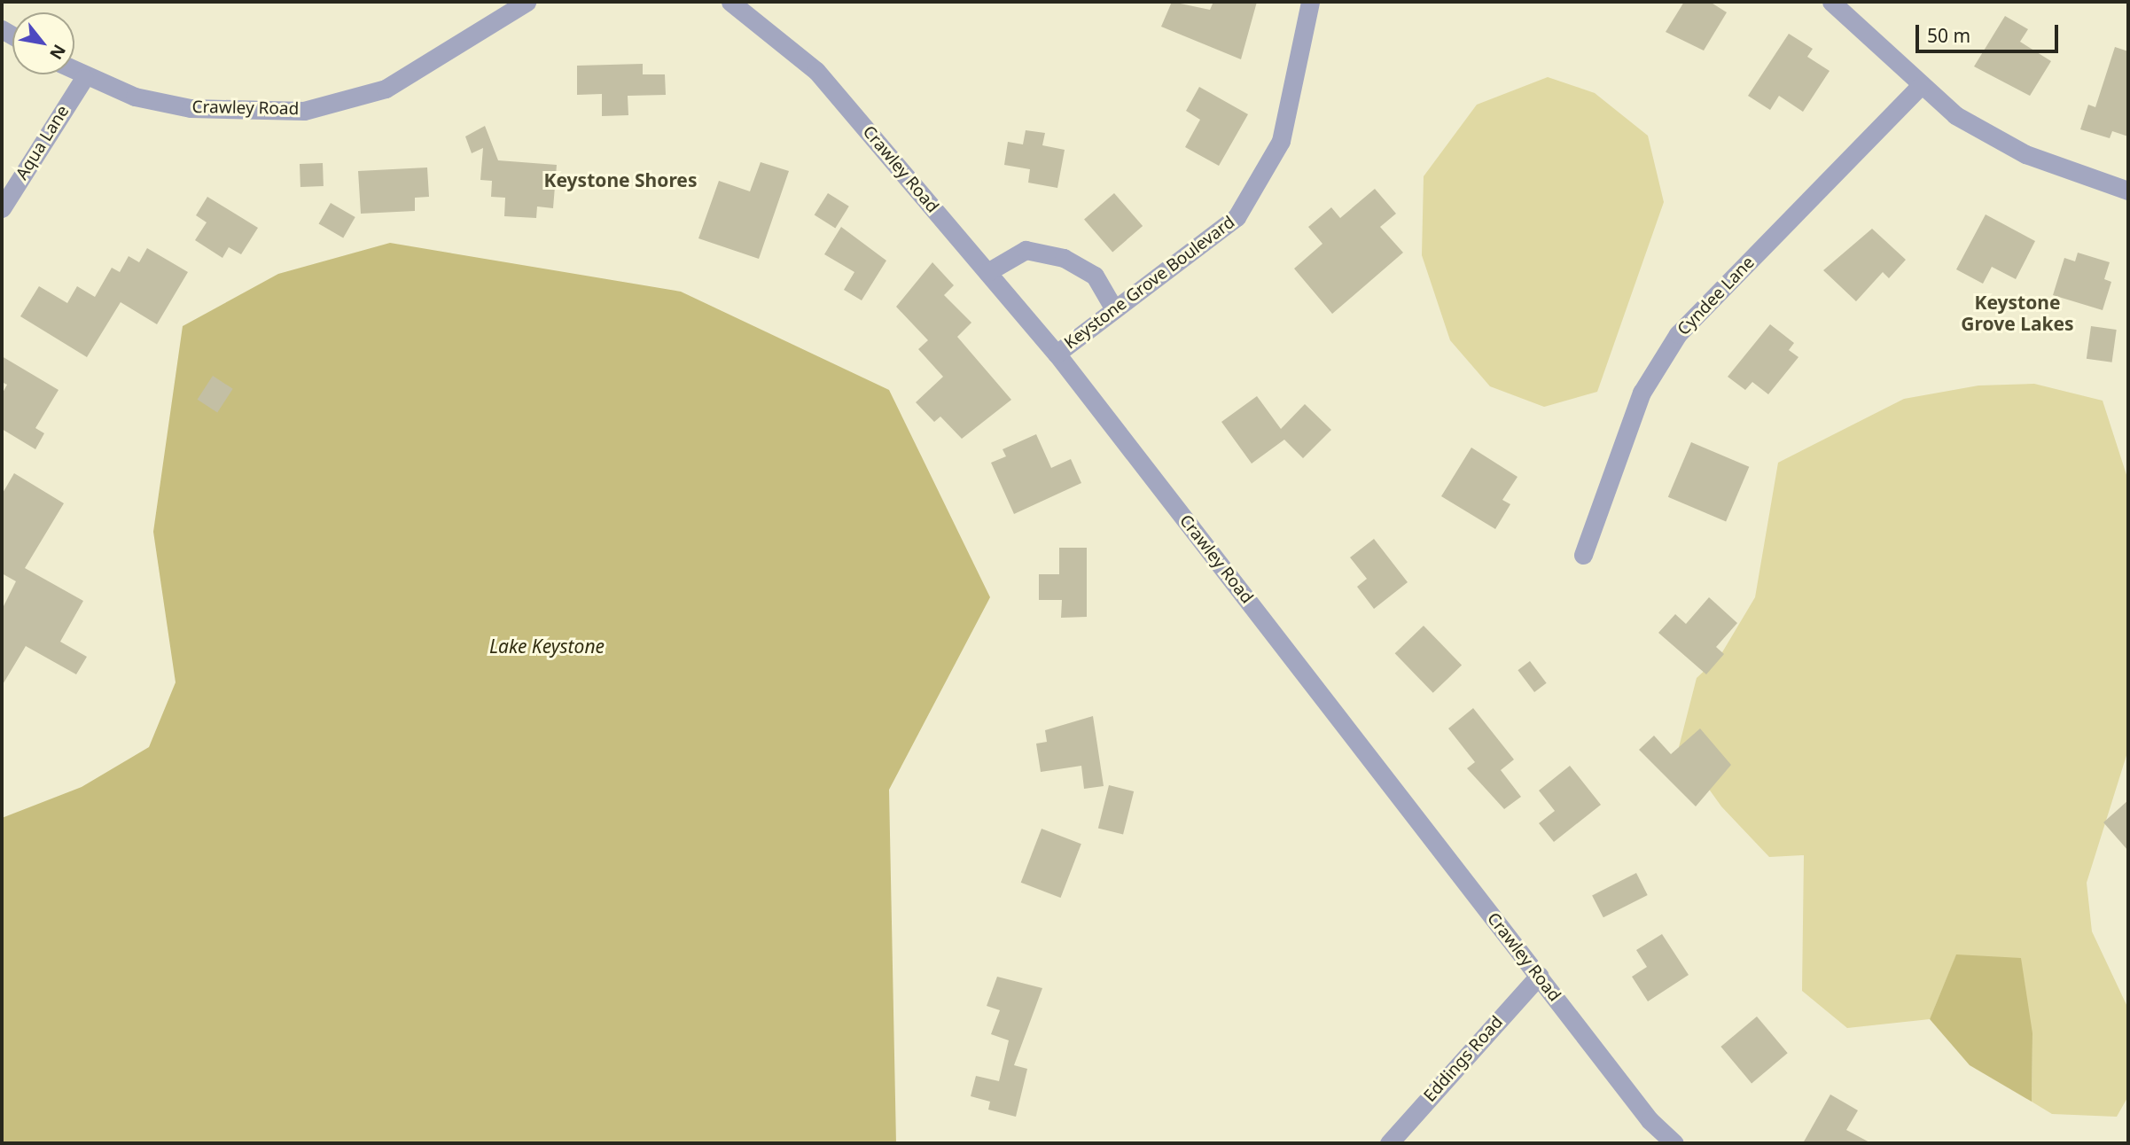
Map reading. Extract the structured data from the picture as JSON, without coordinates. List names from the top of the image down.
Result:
{
  "streets": {
    "street": [
      "Crawley Road",
      "Aqua Lane",
      "Keystone Grove Boulevard",
      "Cyndee Lane",
      "Eddings Road"
    ]
  },
  "crossings": [
    ["Crawley Road", "Aqua Lane"],
    ["Crawley Road", "Keystone Grove Boulevard"],
    ["Crawley Road", "Eddings Road"]
  ],
  "districts": ["Keystone Shores", "Keystone Grove Lakes"],
  "water": ["Lake Keystone"],
  "scale_bar": "50 m",
  "north": "bottom right"
}
